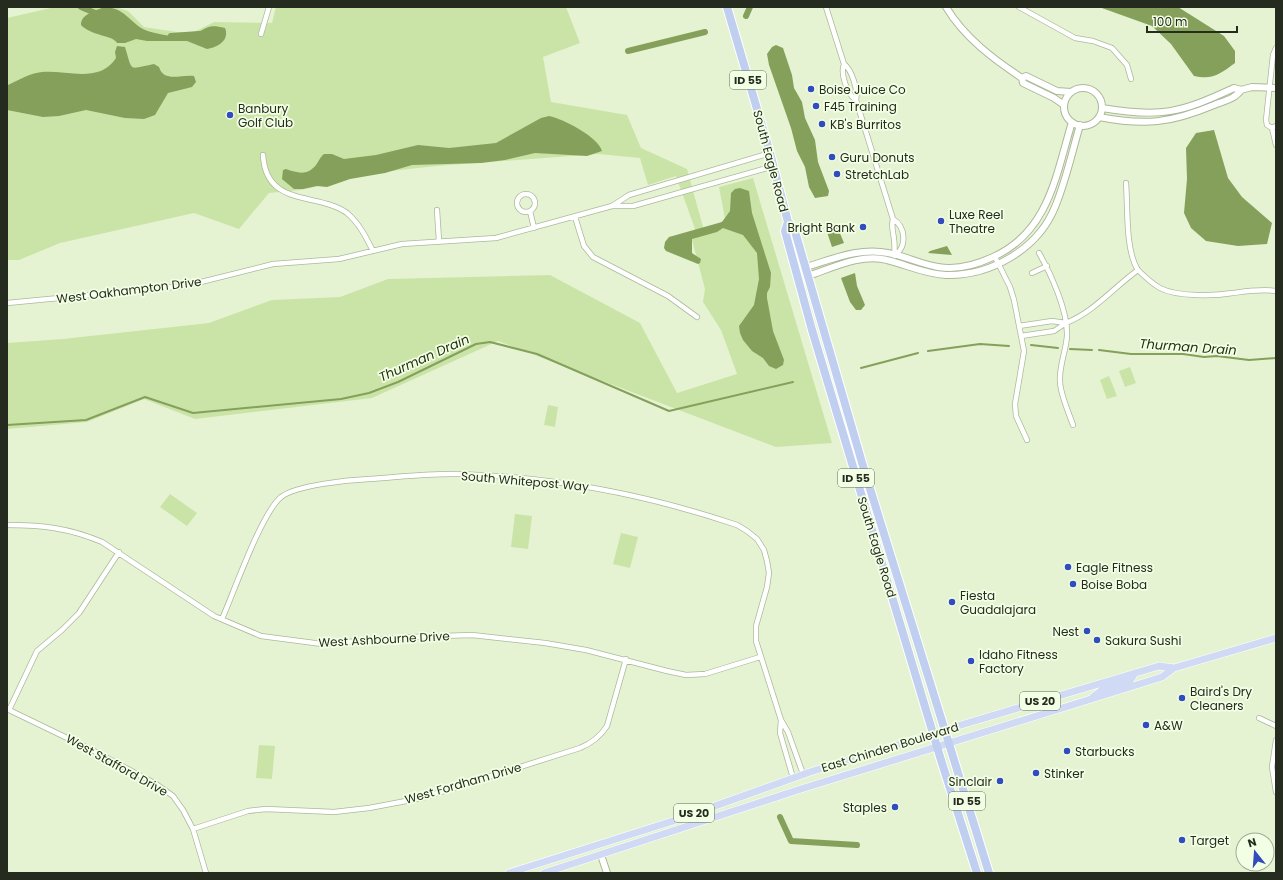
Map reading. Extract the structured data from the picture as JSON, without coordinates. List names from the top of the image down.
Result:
{
  "streets": {
    "highway": ["ID 55", "South Eagle Road"],
    "main road": ["US 20", "East Chinden Boulevard"],
    "street": [
      "West Oakhampton Drive",
      "South Whitepost Way",
      "West Ashbourne Drive",
      "West Stafford Drive",
      "West Fordham Drive"
    ]
  },
  "crossings": [
    ["ID 55", "South Eagle Road"],
    ["ID 55", "US 20"],
    ["ID 55", "East Chinden Boulevard"],
    ["South Eagle Road", "West Oakhampton Drive"],
    ["South Eagle Road", "East Chinden Boulevard"],
    ["South Whitepost Way", "West Ashbourne Drive"],
    ["South Whitepost Way", "East Chinden Boulevard"],
    ["West Ashbourne Drive", "West Fordham Drive"],
    ["US 20", "East Chinden Boulevard"],
    ["West Stafford Drive", "West Fordham Drive"]
  ],
  "water": ["Thurman Drain"],
  "places": [
    "Boise Juice Co",
    "F45 Training",
    "Banbury Golf Club",
    "KB's Burritos",
    "Guru Donuts",
    "StretchLab",
    "Luxe Reel Theatre",
    "Bright Bank",
    "Eagle Fitness",
    "Boise Boba",
    "Fiesta Guadalajara",
    "Nest",
    "Sakura Sushi",
    "Idaho Fitness Factory",
    "Baird's Dry Cleaners",
    "A&W",
    "Starbucks",
    "Stinker",
    "Sinclair",
    "Staples",
    "Target"
  ],
  "scale_bar": "100 m",
  "north": "top"
}
